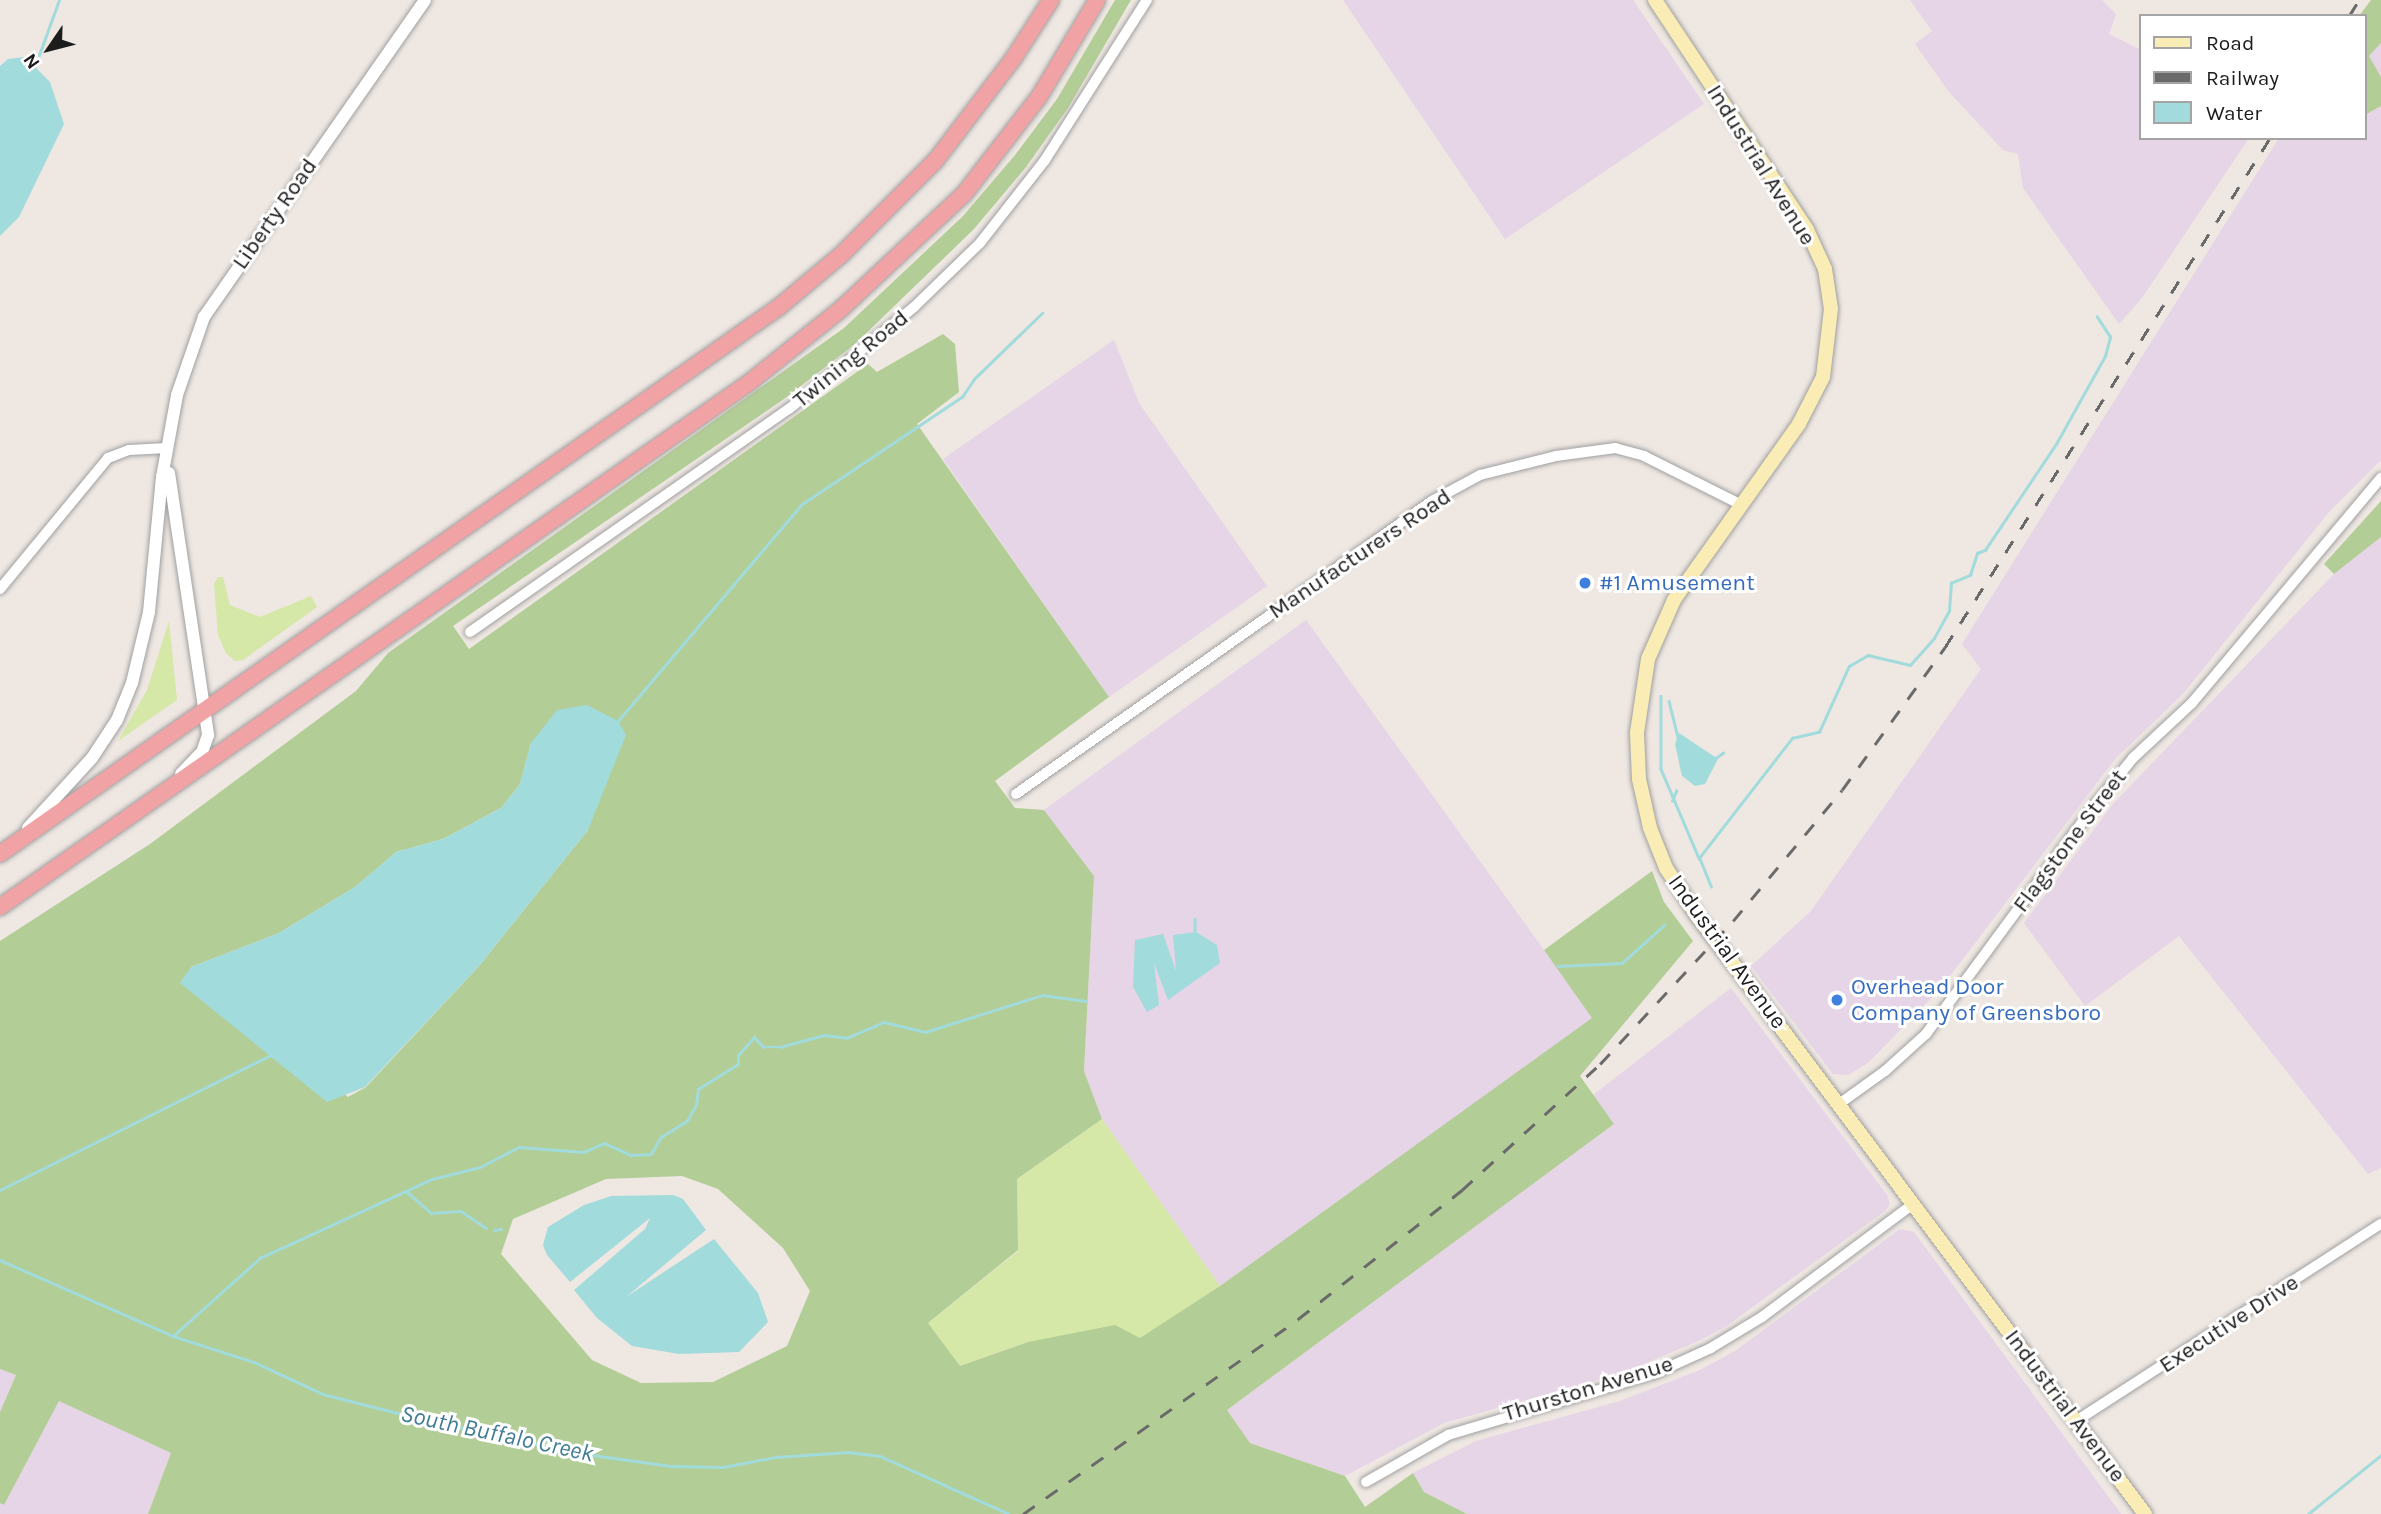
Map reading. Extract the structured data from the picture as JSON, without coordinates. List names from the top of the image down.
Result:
{
  "streets": {
    "main road": ["Industrial Avenue"],
    "street": [
      "Liberty Road",
      "Twining Road",
      "Manufacturers Road",
      "Flagstone Street",
      "Executive Drive",
      "Thurston Avenue"
    ]
  },
  "crossings": [
    ["Industrial Avenue", "Manufacturers Road"],
    ["Industrial Avenue", "Flagstone Street"],
    ["Industrial Avenue", "Executive Drive"],
    ["Industrial Avenue", "Thurston Avenue"]
  ],
  "water": ["South Buffalo Creek"],
  "places": ["#1 Amusement", "Overhead Door Company of Greensboro"],
  "legend": ["Road", "Railway", "Water"],
  "north": "bottom left"
}
